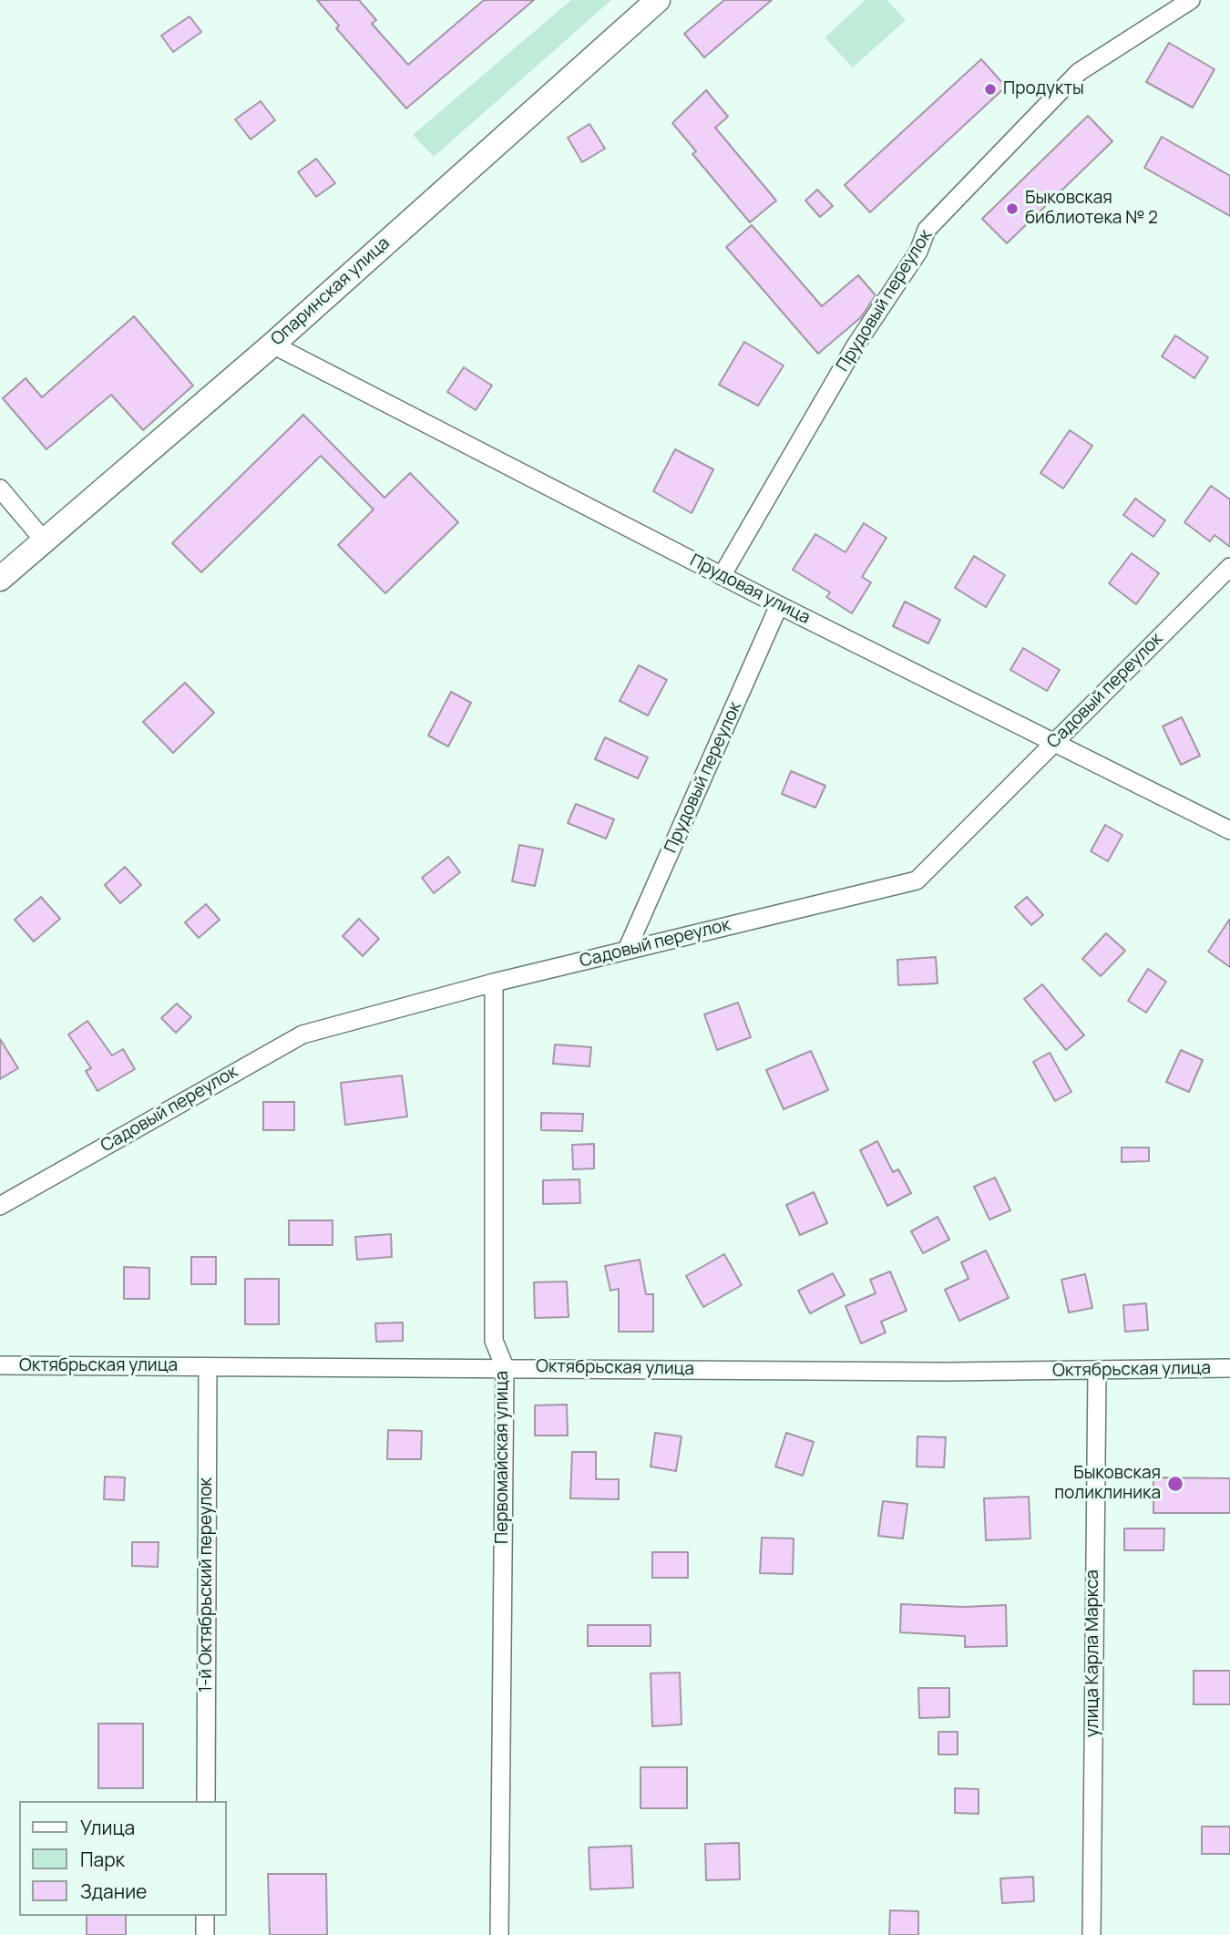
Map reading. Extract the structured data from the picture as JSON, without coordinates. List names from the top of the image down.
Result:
{
  "streets": {
    "main road": ["Опаринская улица"],
    "street": [
      "Прудовый переулок",
      "Прудовая улица",
      "Садовый переулок",
      "Октябрьская улица",
      "Первомайская улица",
      "1-й Октябрьский переулок",
      "улица Карла Маркса"
    ]
  },
  "crossings": [
    ["Опаринская улица", "Прудовая улица"],
    ["Прудовый переулок", "Прудовая улица"],
    ["Прудовый переулок", "Садовый переулок"],
    ["Прудовая улица", "Садовый переулок"],
    ["Садовый переулок", "Первомайская улица"],
    ["Октябрьская улица", "Первомайская улица"],
    ["Октябрьская улица", "1-й Октябрьский переулок"],
    ["Октябрьская улица", "улица Карла Маркса"]
  ],
  "places": ["Продукты", "Быковская библиотека № 2", "Быковская поликлиника"],
  "legend": ["Улица", "Парк", "Здание"]
}
